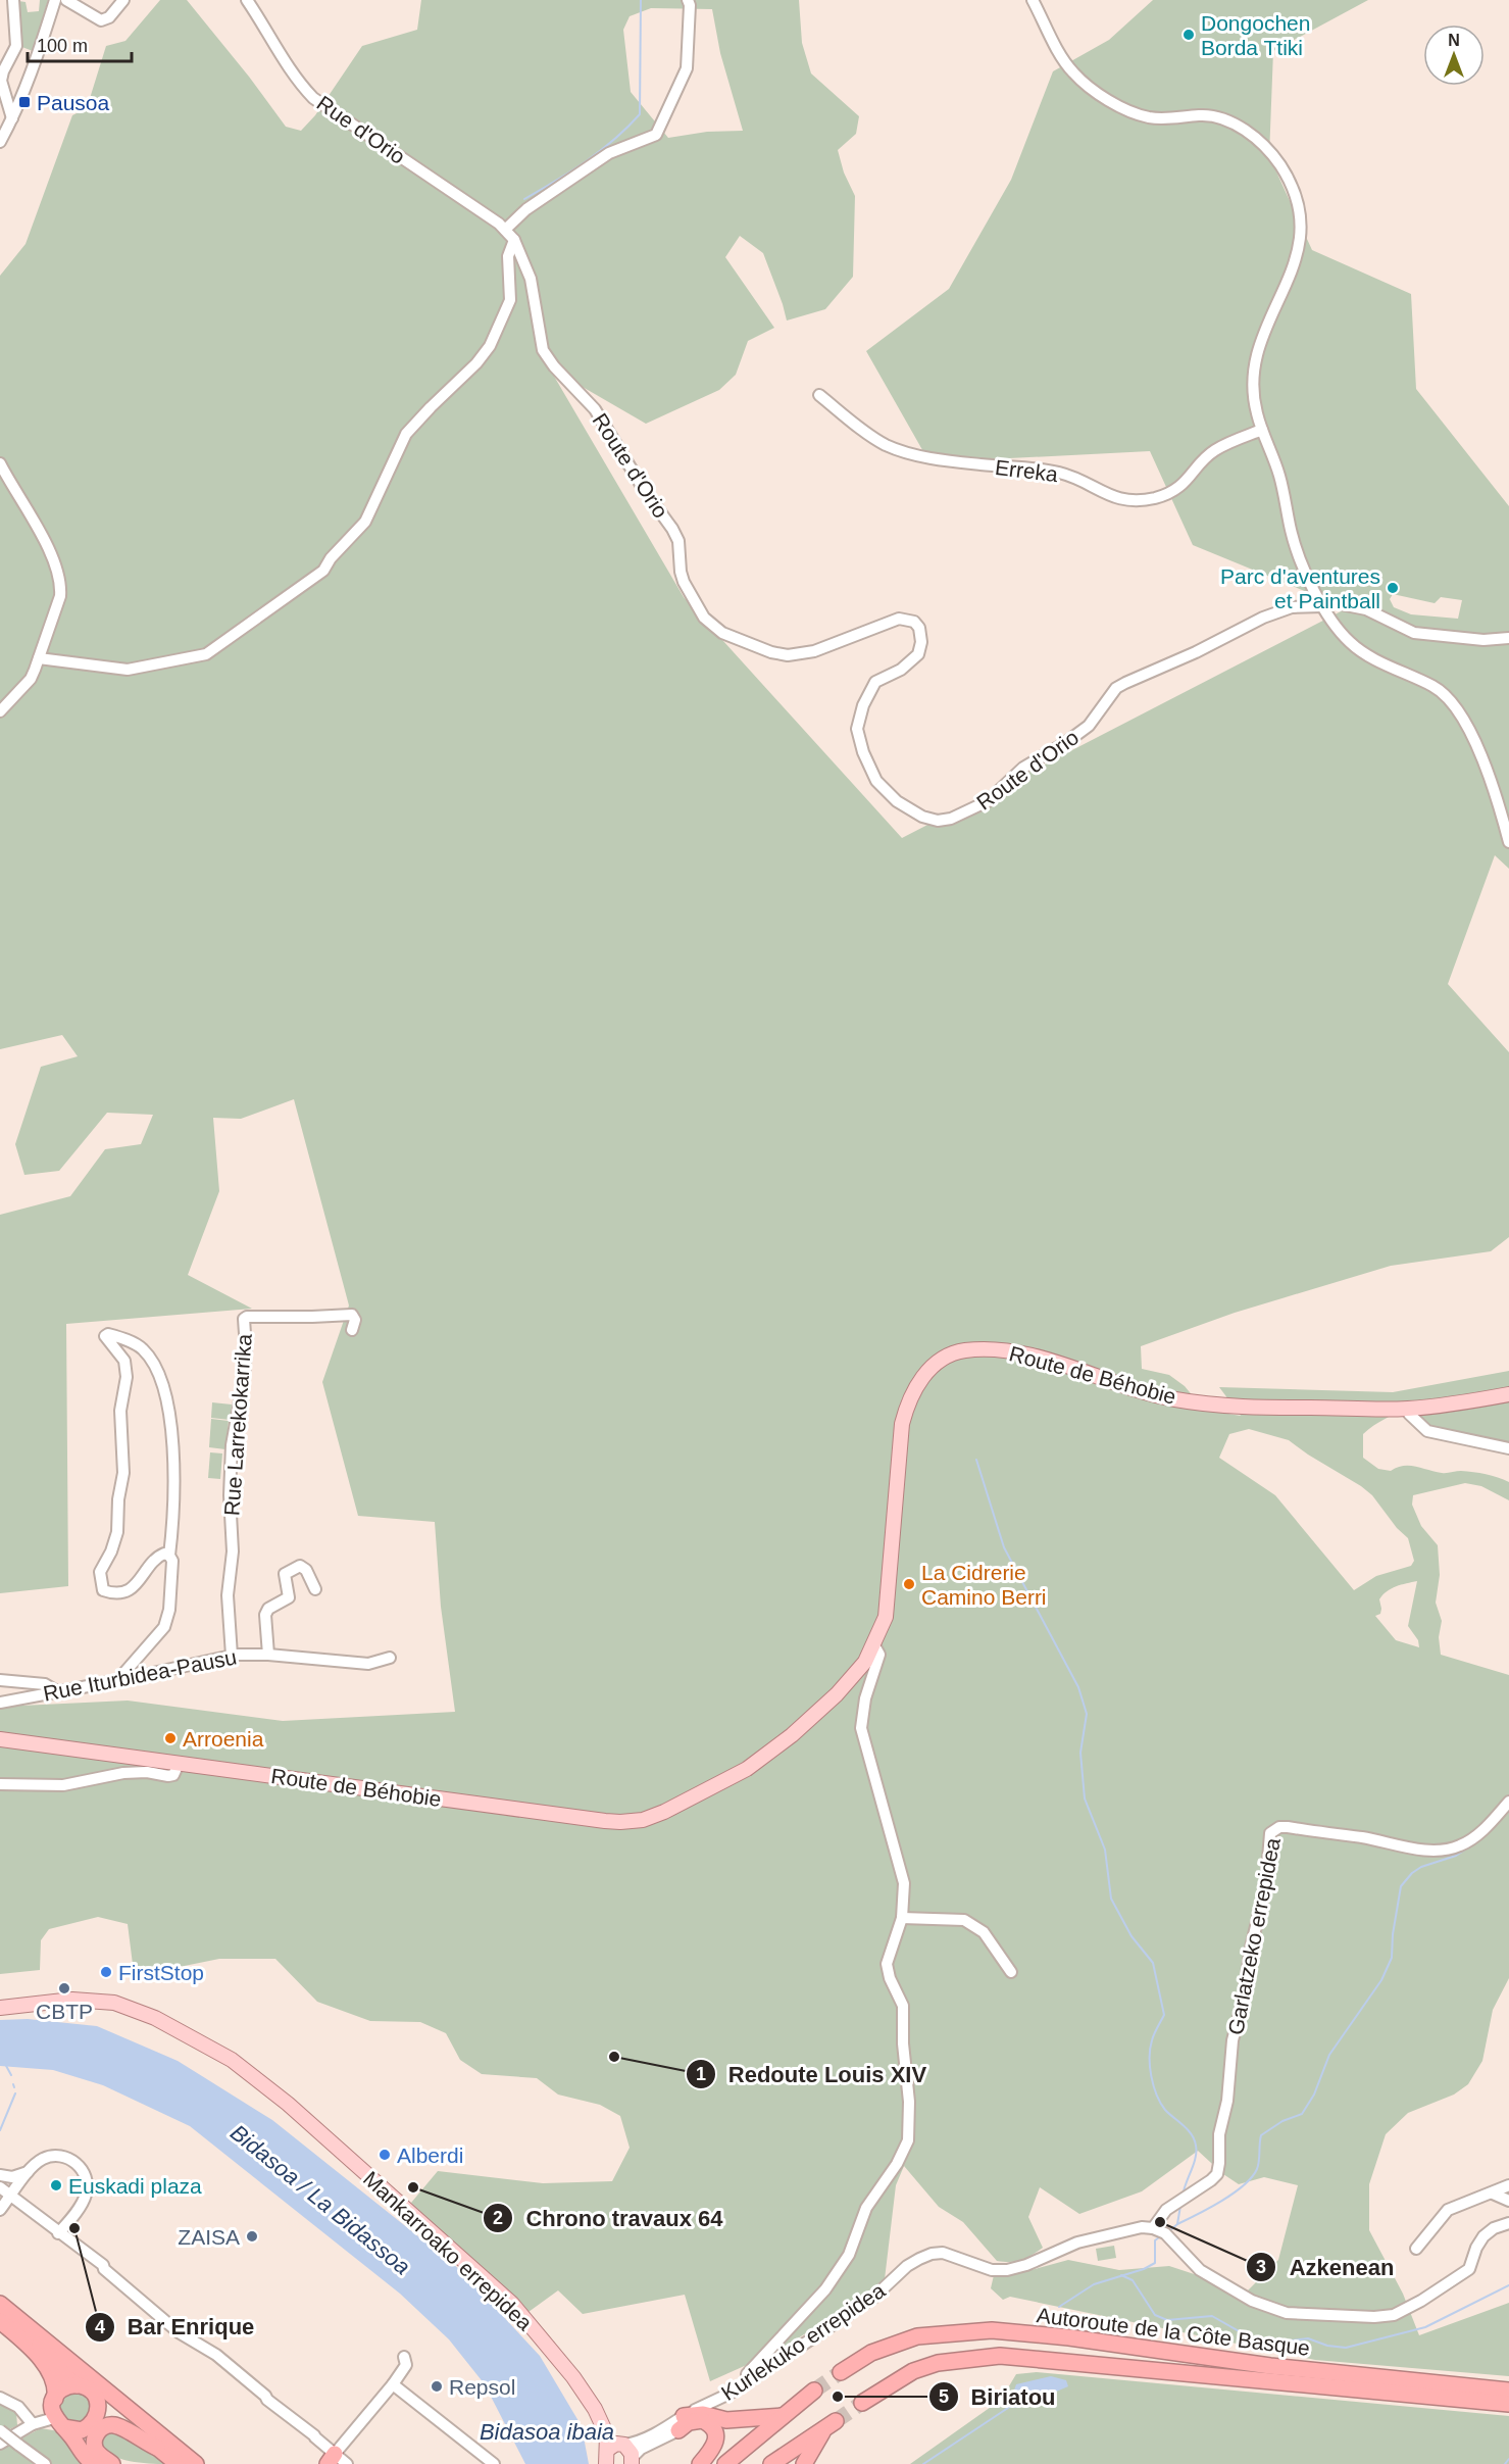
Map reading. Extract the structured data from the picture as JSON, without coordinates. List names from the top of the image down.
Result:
{
  "streets": {
    "highway": ["Autoroute de la Côte Basque"],
    "main road": ["Route de Béhobie", "Mankarroako errepidea"],
    "street": [
      "Rue d'Orio",
      "Route d'Orio",
      "Erreka",
      "Rue Larrekokarrika",
      "Rue Iturbidea-Pausu",
      "Garlatzeko errepidea",
      "Kurlekuko errepidea"
    ]
  },
  "crossings": [
    ["Rue d'Orio", "Route d'Orio"],
    ["Rue Larrekokarrika", "Rue Iturbidea-Pausu"],
    ["Garlatzeko errepidea", "Kurlekuko errepidea"]
  ],
  "water": ["Bidasoa / La Bidassoa", "Bidasoa ibaia"],
  "places": {
    "other": [
      "Dongochen Borda Ttiki",
      "Parc d'aventures et Paintball",
      "La Cidrerie Camino Berri",
      "Arroenia",
      "FirstStop",
      "CBTP",
      "Redoute Louis XIV",
      "Alberdi",
      "Euskadi plaza",
      "Chrono travaux 64",
      "Azkenean",
      "Bar Enrique",
      "ZAISA",
      "Repsol",
      "Biriatou"
    ],
    "transit": ["Pausoa"]
  },
  "scale_bar": "100 m",
  "north": "top"
}
